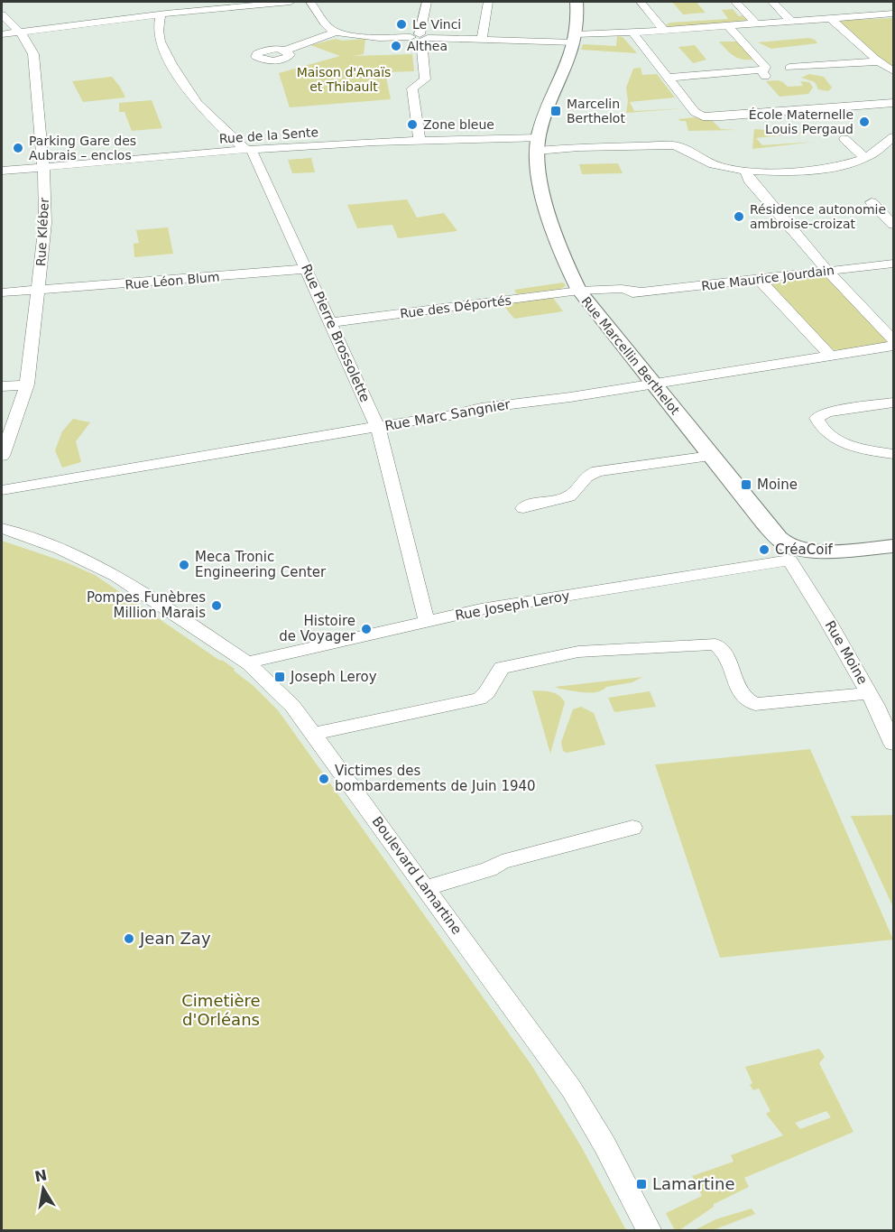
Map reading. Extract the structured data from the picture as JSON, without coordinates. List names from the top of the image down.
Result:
{
  "streets": {
    "main road": ["Rue Marcellin Berthelot"],
    "street": [
      "Rue de la Sente",
      "Rue Kléber",
      "Rue Maurice Jourdain",
      "Rue Léon Blum",
      "Rue des Déportés",
      "Rue Pierre Brossolette",
      "Rue Marc Sangnier",
      "Rue Joseph Leroy",
      "Rue Moine",
      "Boulevard Lamartine"
    ]
  },
  "crossings": [
    ["Rue de la Sente", "Rue Kléber"],
    ["Rue de la Sente", "Rue Pierre Brossolette"],
    ["Rue de la Sente", "Rue Marcellin Berthelot"],
    ["Rue Kléber", "Rue Léon Blum"],
    ["Rue Maurice Jourdain", "Rue des Déportés"],
    ["Rue Maurice Jourdain", "Rue Marcellin Berthelot"],
    ["Rue Léon Blum", "Rue Pierre Brossolette"],
    ["Rue des Déportés", "Rue Pierre Brossolette"],
    ["Rue des Déportés", "Rue Marcellin Berthelot"],
    ["Rue Pierre Brossolette", "Rue Marc Sangnier"],
    ["Rue Pierre Brossolette", "Rue Joseph Leroy"],
    ["Rue Marcellin Berthelot", "Rue Marc Sangnier"],
    ["Rue Marcellin Berthelot", "Rue Joseph Leroy"],
    ["Rue Marcellin Berthelot", "Rue Moine"],
    ["Rue Joseph Leroy", "Rue Moine"],
    ["Rue Joseph Leroy", "Boulevard Lamartine"]
  ],
  "parks": ["Maison d'Anaïs et Thibault", "Cimetière d'Orléans"],
  "places": {
    "other": [
      "Le Vinci",
      "Althea",
      "École Maternelle Louis Pergaud",
      "Zone bleue",
      "Parking Gare des Aubrais – enclos",
      "Résidence autonomie ambroise-croizat",
      "CréaCoif",
      "Meca Tronic Engineering Center",
      "Pompes Funèbres Million Marais",
      "Histoire de Voyager",
      "Victimes des bombardements de Juin 1940",
      "Jean Zay"
    ],
    "transit": [
      "Marcelin Berthelot",
      "Moine",
      "Joseph Leroy",
      "Lamartine"
    ]
  },
  "north": "top"
}
